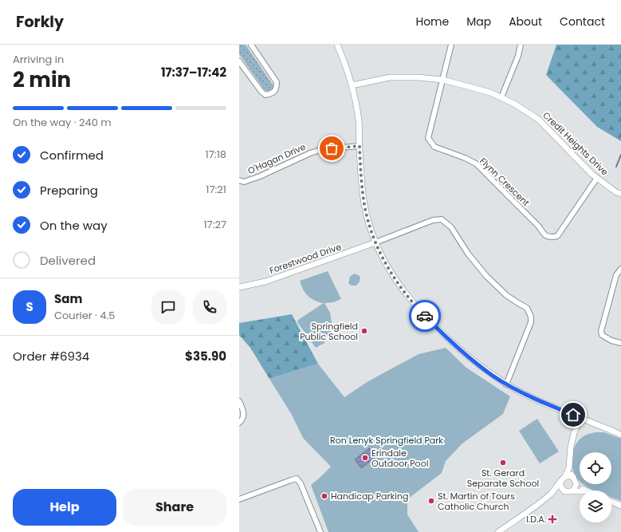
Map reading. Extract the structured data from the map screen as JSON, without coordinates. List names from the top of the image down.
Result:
{
  "streets": {
    "street": [
      "Credit Heights Drive",
      "O'Hagan Drive",
      "Flynn Crescent",
      "Forestwood Drive"
    ]
  },
  "crossings": [
    ["Credit Heights Drive", "Flynn Crescent"]
  ],
  "parks": ["Ron Lenyk Springfield Park"],
  "places": {
    "other": [
      "Springfield Public School",
      "Erindale Outdoor Pool",
      "St. Gerard Separate School",
      "Handicap Parking",
      "St. Martin of Tours Catholic Church"
    ],
    "health": ["I.D.A."]
  },
  "page": {
    "header": "Forkly",
    "nav": [
      "Home",
      "Map",
      "About",
      "Contact"
    ],
    "heading": ["2 min", "Arriving in", "17:37–17:42"],
    "panel": [
      "Sam",
      "Courier · 4.5",
      "Order #6934",
      "$35.90"
    ],
    "bar": "On the way · 240 m",
    "list": [
      ["Confirmed", "17:18"],
      ["Preparing", "17:21"],
      ["On the way", "17:27"],
      "Delivered"
    ],
    "round": "S",
    "buttons": ["Help", "Share"]
  }
}
